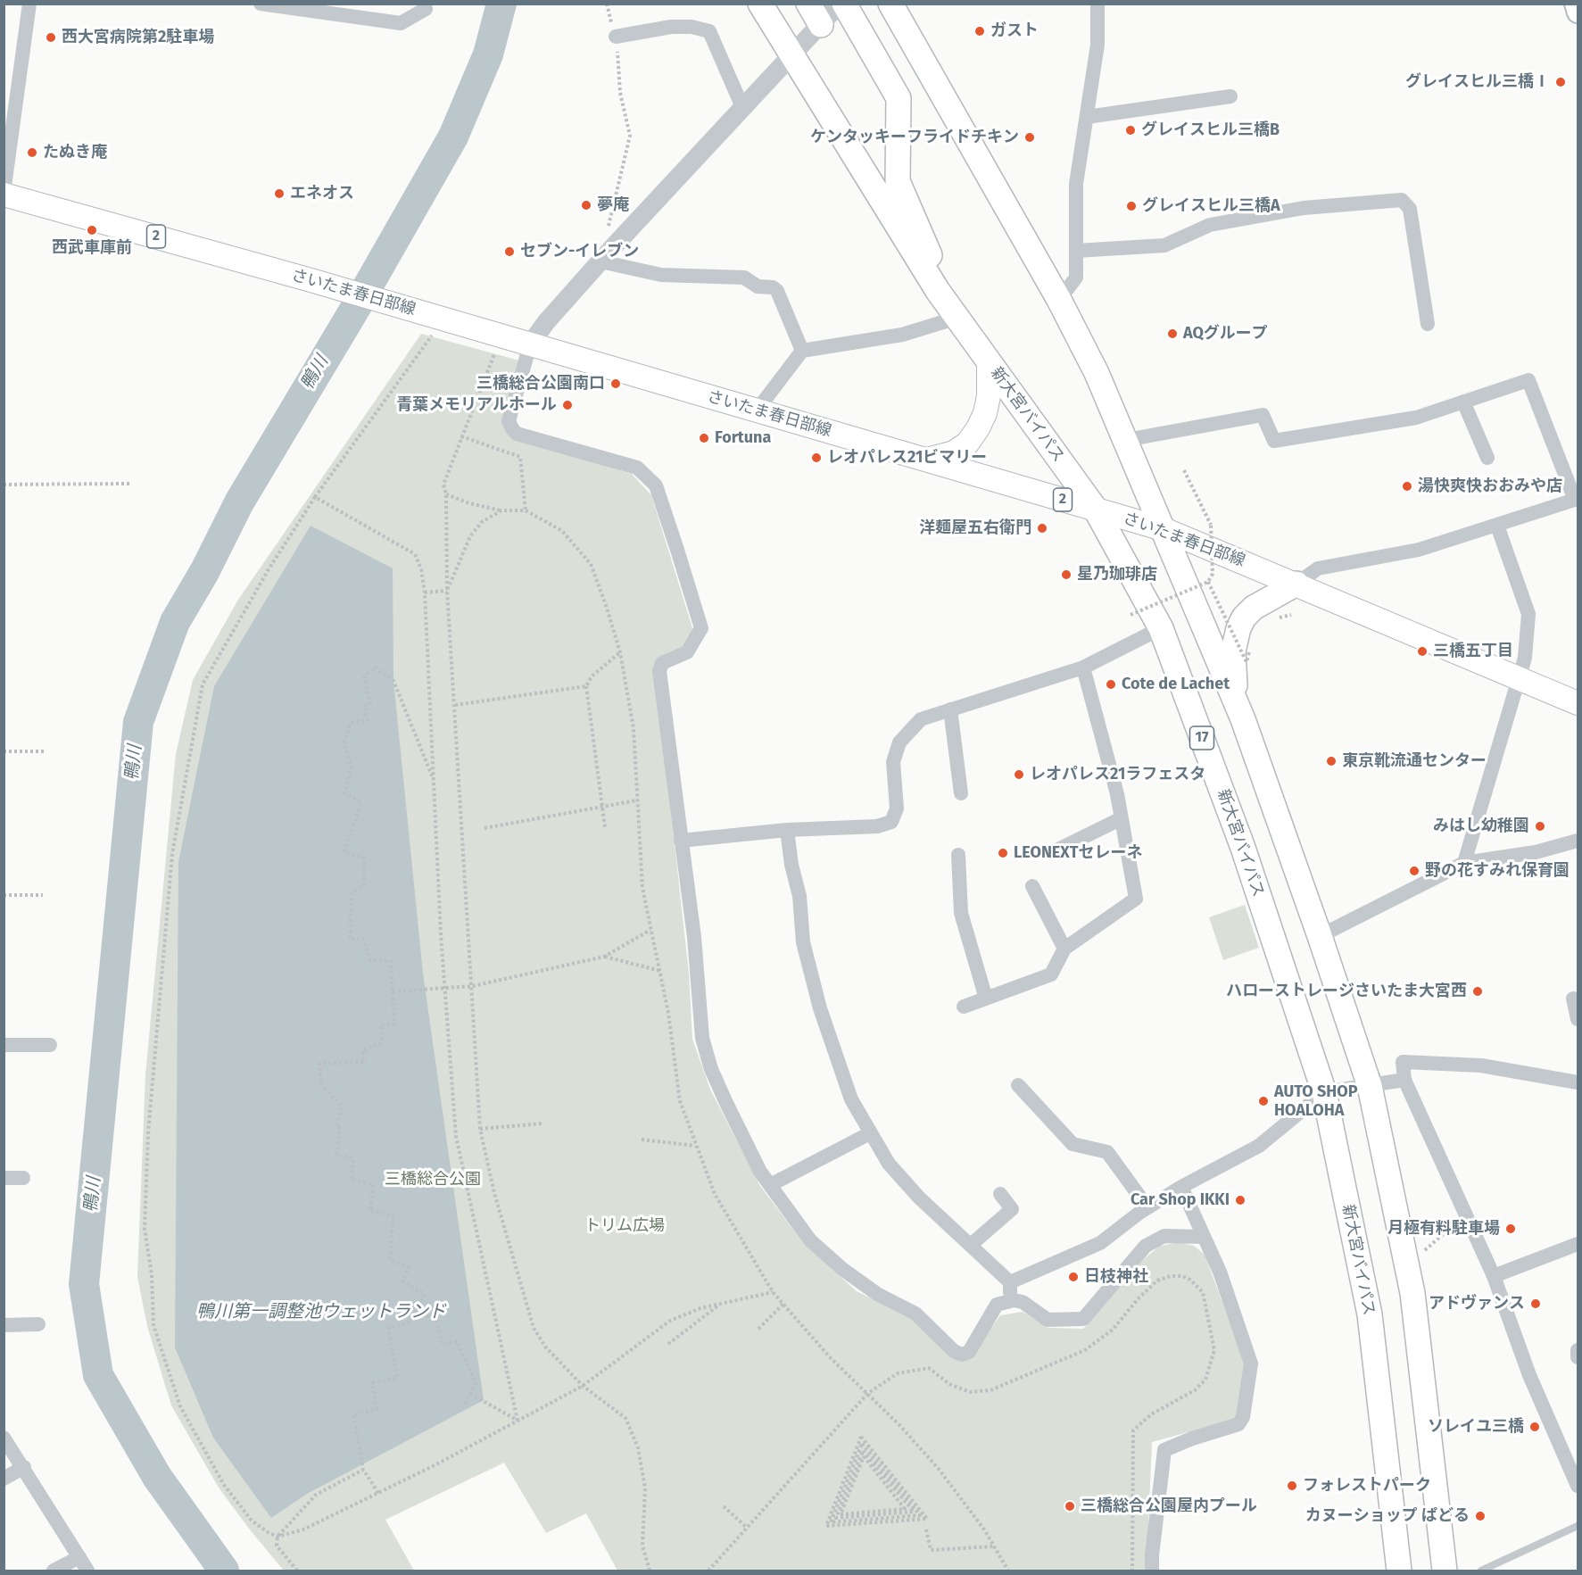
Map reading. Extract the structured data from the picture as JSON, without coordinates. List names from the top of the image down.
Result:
{
  "streets": {
    "highway": ["新大宮バイパス", "17"],
    "main road": ["2", "さいたま春日部線"]
  },
  "crossings": [
    ["さいたま春日部線", "新大宮バイパス"]
  ],
  "water": ["鴨川", "鴨川第一調整池ウェットランド"],
  "parks": ["三橋総合公園", "トリム広場"],
  "places": [
    "ガスト",
    "西大宮病院第2駐車場",
    "グレイスヒル三橋Ⅰ",
    "グレイスヒル三橋B",
    "ケンタッキーフライドチキン",
    "たぬき庵",
    "エネオス",
    "夢庵",
    "グレイスヒル三橋A",
    "西武車庫前",
    "セブン-イレブン",
    "AQグループ",
    "三橋総合公園南口",
    "青葉メモリアルホール",
    "Fortuna",
    "レオパレス21ビマリー",
    "湯快爽快おおみや店",
    "洋麺屋五右衛門",
    "星乃珈琲店",
    "三橋五丁目",
    "Cote de Lachet",
    "東京靴流通センター",
    "レオパレス21ラフェスタ",
    "みはし幼稚園",
    "LEONEXTセレーネ",
    "野の花すみれ保育園",
    "ハローストレージさいたま大宮西",
    "AUTO SHOP HOALOHA",
    "Car Shop IKKI",
    "月極有料駐車場",
    "日枝神社",
    "アドヴァンス",
    "ソレイユ三橋",
    "フォレストパーク",
    "三橋総合公園屋内プール",
    "カヌーショップ ぱどる"
  ]
}
